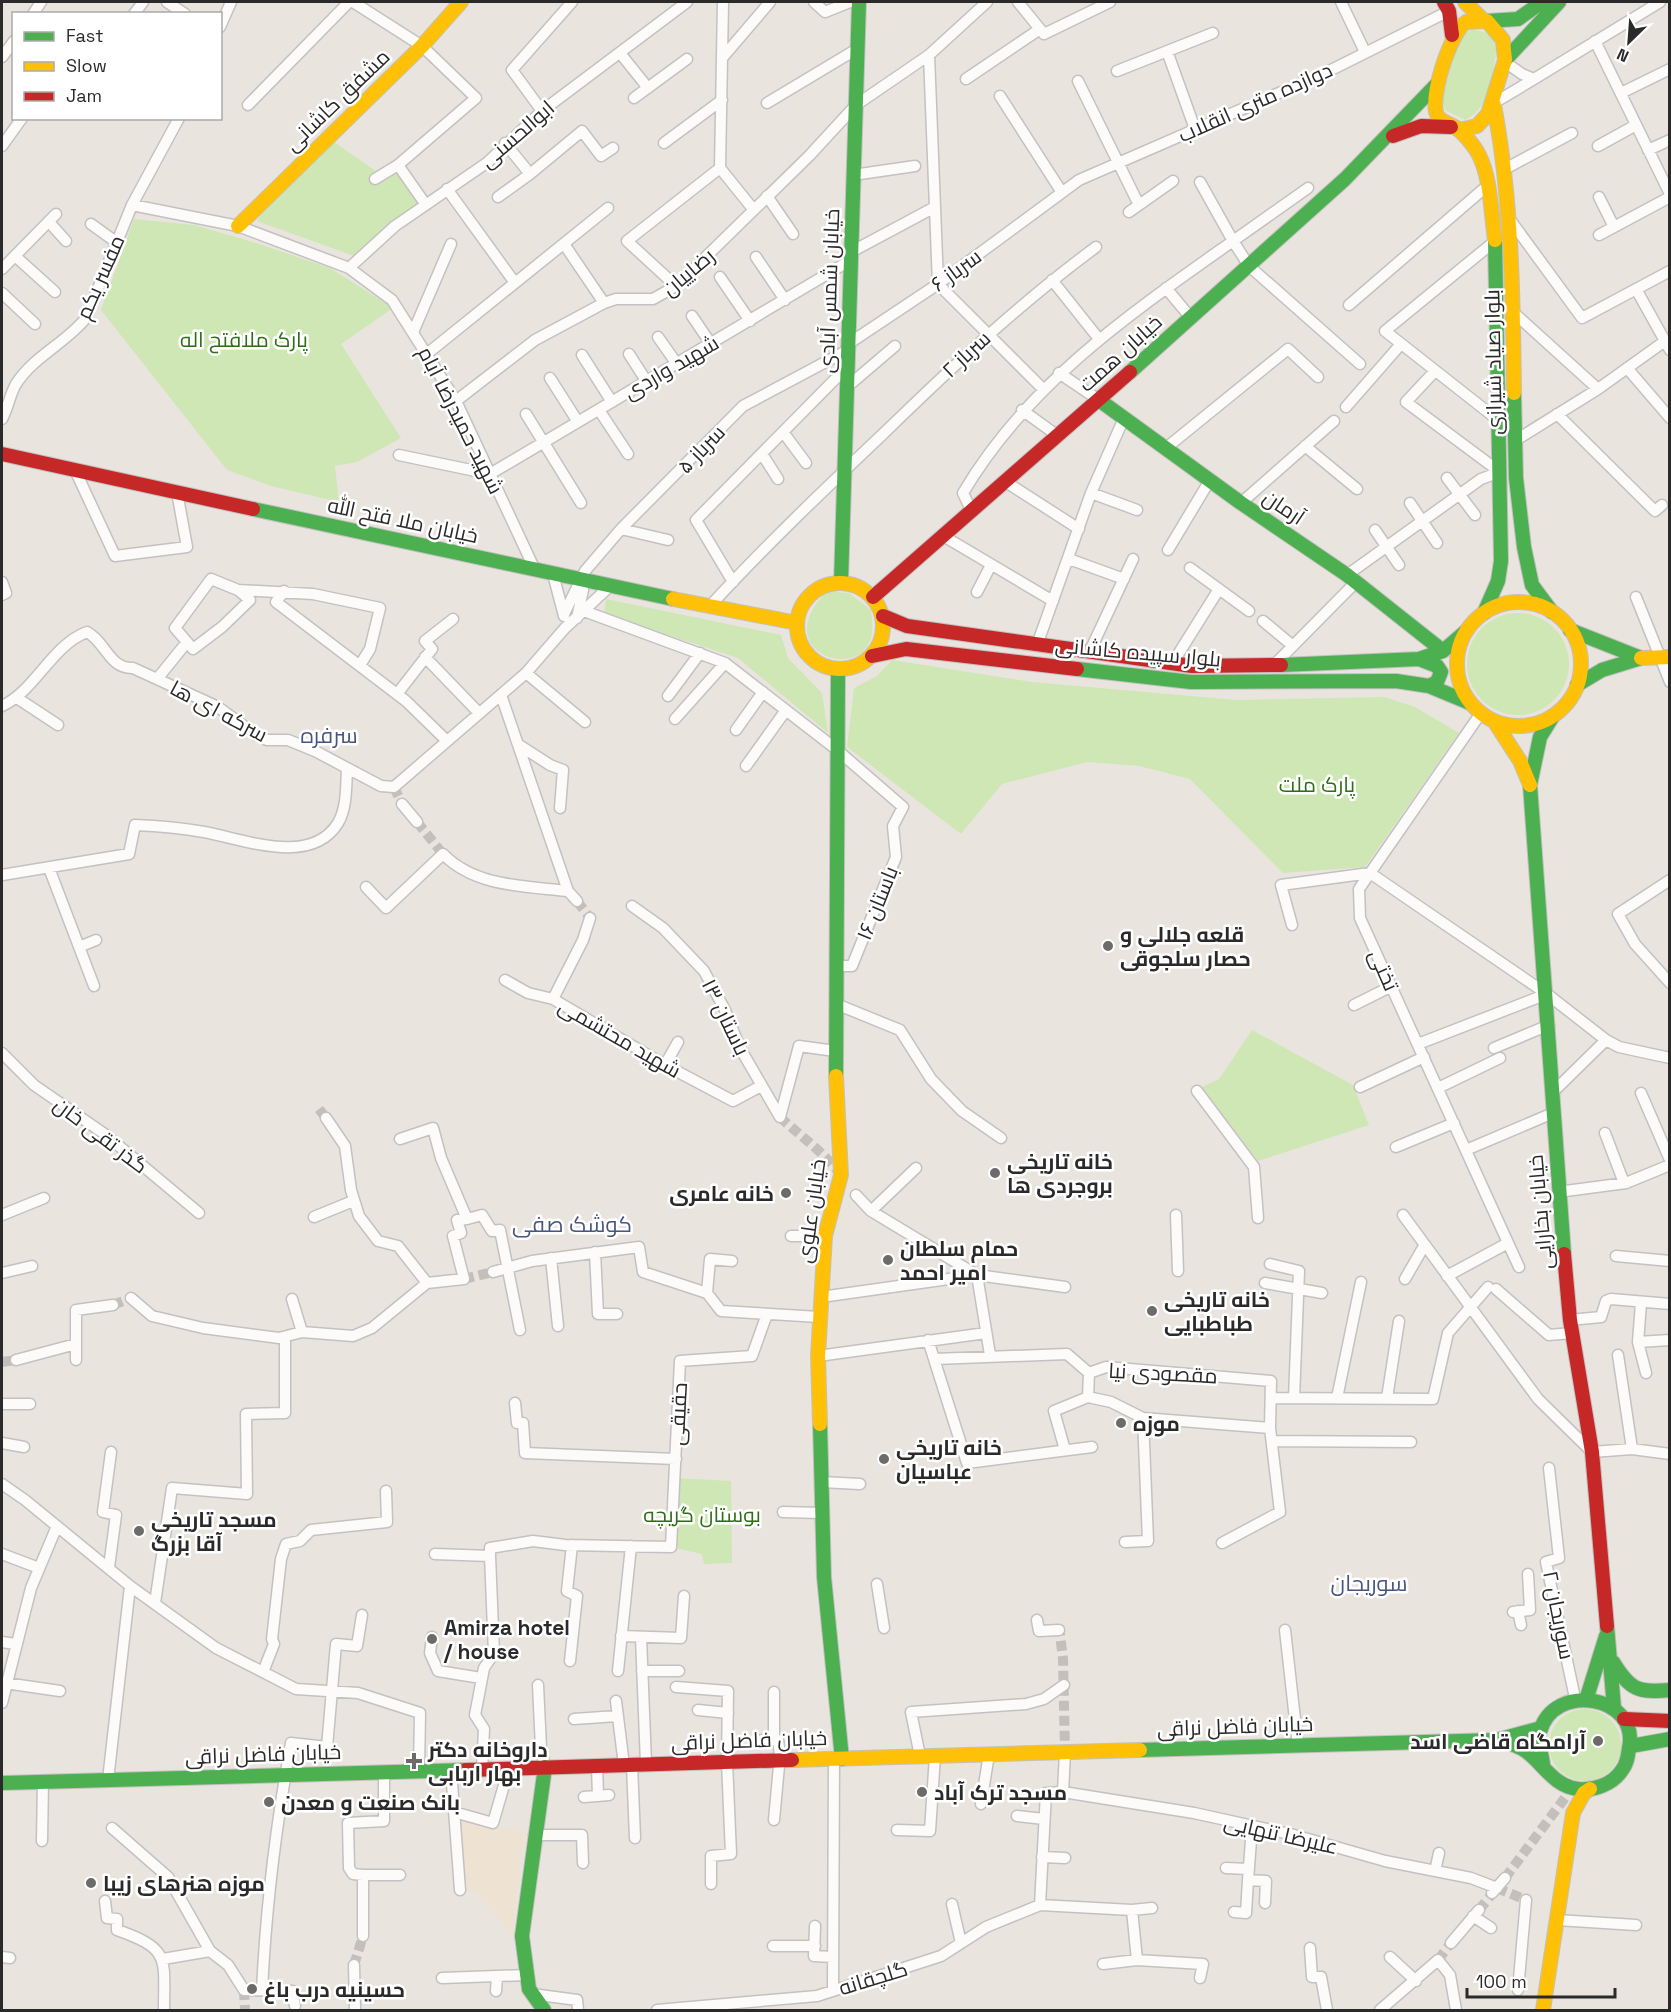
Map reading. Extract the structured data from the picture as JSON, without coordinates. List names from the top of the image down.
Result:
{
  "streets": {
    "main road": [
      "مشفق کاشانی",
      "خیابان شمس آبادی",
      "خیابان همت",
      "بلوار صیاد شیرازی",
      "آرمان",
      "خیابان ملا فتح الله",
      "بلوار سپیده کاشانی",
      "خیابان علوی",
      "خیابان بخارایی",
      "خیابان فاضل نراقی"
    ],
    "street": [
      "دوازده متری انقلاب",
      "ابوالحسنی",
      "سرباز ۶",
      "رضاییان",
      "مفسر یکم",
      "سرباز ۲",
      "شهید واردی",
      "شهید حمیدرضا آبام",
      "سرباز ۵",
      "سرکه ای ها",
      "باستان ۱۶",
      "تختی",
      "باستان ۱۳",
      "شهید محتشمی",
      "گذر تقی خان",
      "مقصودی نیا",
      "حقیقی",
      "سوریجان ۲",
      "علیرضا تنهایی",
      "گلچقانه"
    ]
  },
  "crossings": [
    ["مشفق کاشانی", "شهید حمیدرضا آبام"],
    ["دوازده متری انقلاب", "سرباز ۶"],
    ["ابوالحسنی", "شهید حمیدرضا آبام"],
    ["سرباز ۶", "خیابان شمس آبادی"],
    ["سرباز ۶", "سرباز ۵"],
    ["رضاییان", "خیابان شمس آبادی"],
    ["رضاییان", "شهید حمیدرضا آبام"],
    ["مفسر یکم", "شهید حمیدرضا آبام"],
    ["خیابان شمس آبادی", "خیابان همت"],
    ["خیابان شمس آبادی", "سرباز ۲"],
    ["خیابان شمس آبادی", "شهید واردی"],
    ["خیابان شمس آبادی", "سرباز ۵"],
    ["خیابان شمس آبادی", "خیابان ملا فتح الله"],
    ["خیابان شمس آبادی", "بلوار سپیده کاشانی"],
    ["خیابان شمس آبادی", "خیابان علوی"],
    ["خیابان همت", "بلوار صیاد شیرازی"],
    ["خیابان همت", "آرمان"],
    ["خیابان همت", "خیابان ملا فتح الله"],
    ["خیابان همت", "بلوار سپیده کاشانی"],
    ["خیابان همت", "خیابان علوی"],
    ["سرباز ۲", "خیابان ملا فتح الله"],
    ["بلوار صیاد شیرازی", "بلوار سپیده کاشانی"],
    ["بلوار صیاد شیرازی", "تختی"],
    ["بلوار صیاد شیرازی", "خیابان بخارایی"],
    ["شهید واردی", "شهید حمیدرضا آبام"],
    ["شهید حمیدرضا آبام", "خیابان ملا فتح الله"],
    ["سرباز ۵", "خیابان ملا فتح الله"],
    ["آرمان", "بلوار سپیده کاشانی"],
    ["خیابان ملا فتح الله", "بلوار سپیده کاشانی"],
    ["خیابان ملا فتح الله", "خیابان علوی"],
    ["بلوار سپیده کاشانی", "تختی"],
    ["بلوار سپیده کاشانی", "خیابان علوی"],
    ["بلوار سپیده کاشانی", "خیابان بخارایی"],
    ["باستان ۱۶", "خیابان علوی"],
    ["تختی", "خیابان بخارایی"],
    ["باستان ۱۳", "شهید محتشمی"],
    ["باستان ۱۳", "خیابان علوی"],
    ["خیابان علوی", "خیابان فاضل نراقی"],
    ["خیابان بخارایی", "سوریجان ۲"]
  ],
  "districts": ["سرفره", "کوشک صفی", "سوریجان"],
  "parks": ["پارک ملافتح اله", "پارک ملت", "بوستان گریچه"],
  "places": {
    "other": [
      "قلعه جلالی و حصار سلجوقی",
      "خانه تاریخی بروجردی ها",
      "خانه عامری",
      "حمام سلطان امیر احمد",
      "خانه تاریخی طباطبایی",
      "موزه",
      "خانه تاریخی عباسیان",
      "مسجد تاریخی آقا بزرگ",
      "Amirza hotel / house",
      "آرامگاه قاضی اسد",
      "مسجد ترک آباد",
      "بانک صنعت و معدن",
      "موزه هنرهای زیبا",
      "حسینیه درب باغ"
    ],
    "health": ["داروخانه دکتر بهار اربابی"]
  },
  "legend": ["Fast", "Slow", "Jam"],
  "scale_bar": "100 m",
  "north": "bottom left"
}
